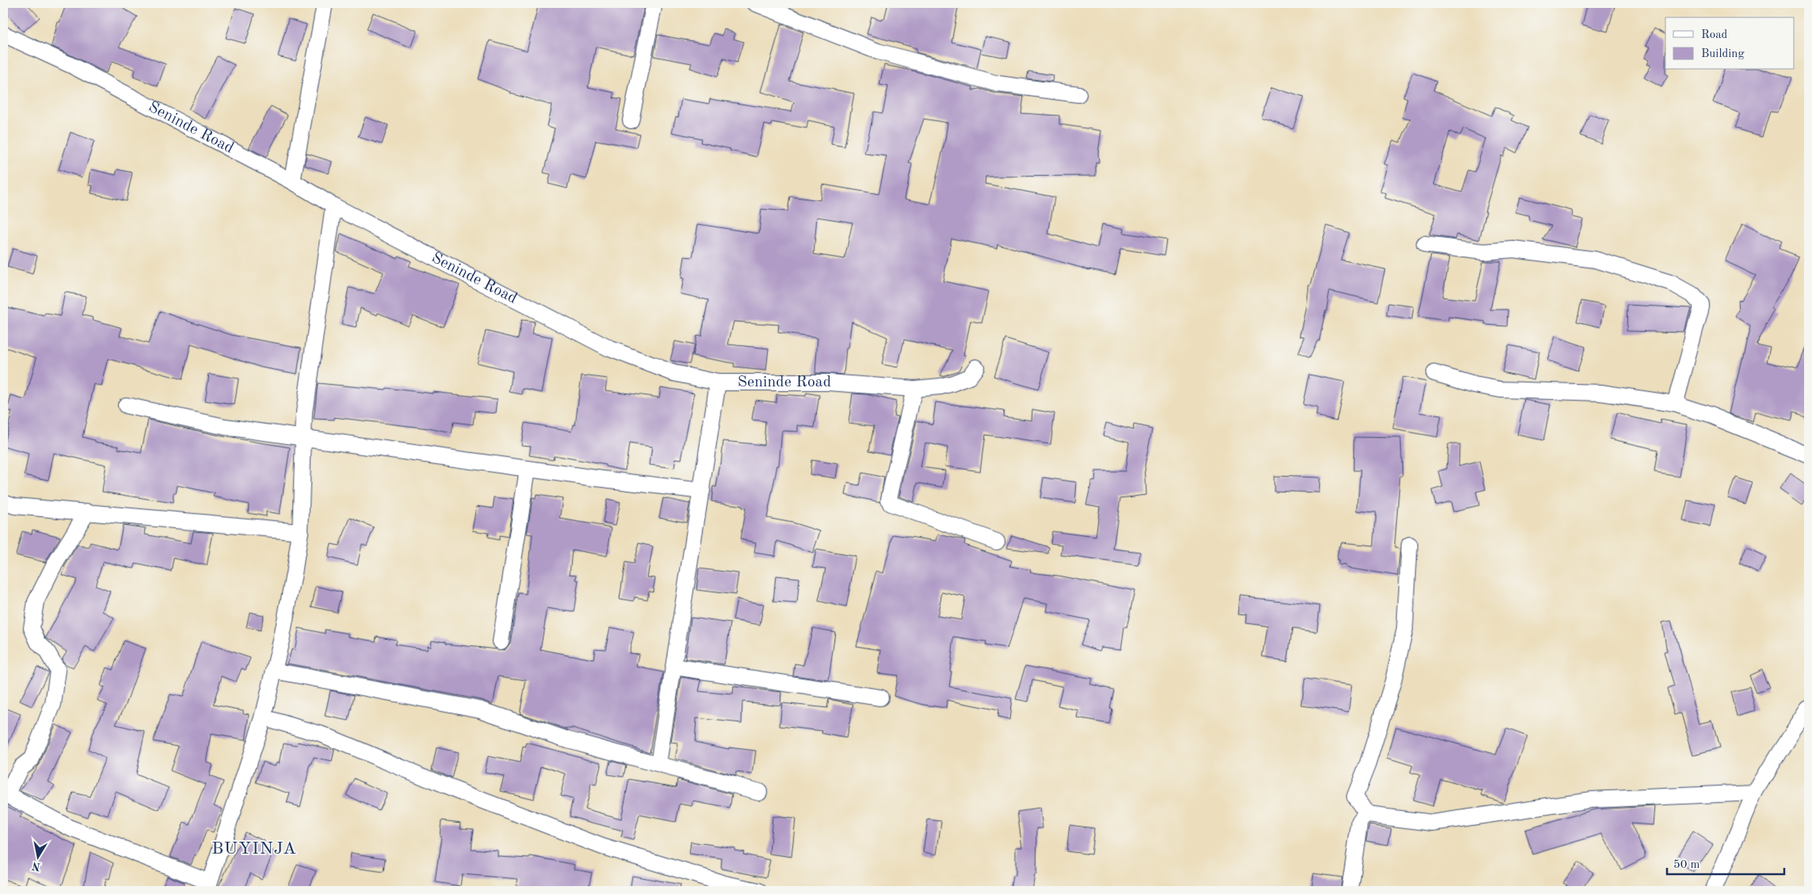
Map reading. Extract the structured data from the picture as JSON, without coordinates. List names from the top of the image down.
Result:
{
  "streets": {
    "street": ["Seninde Road"]
  },
  "districts": ["BUYINJA"],
  "legend": ["Road", "Building"],
  "scale_bar": "50 m",
  "north": "bottom"
}
